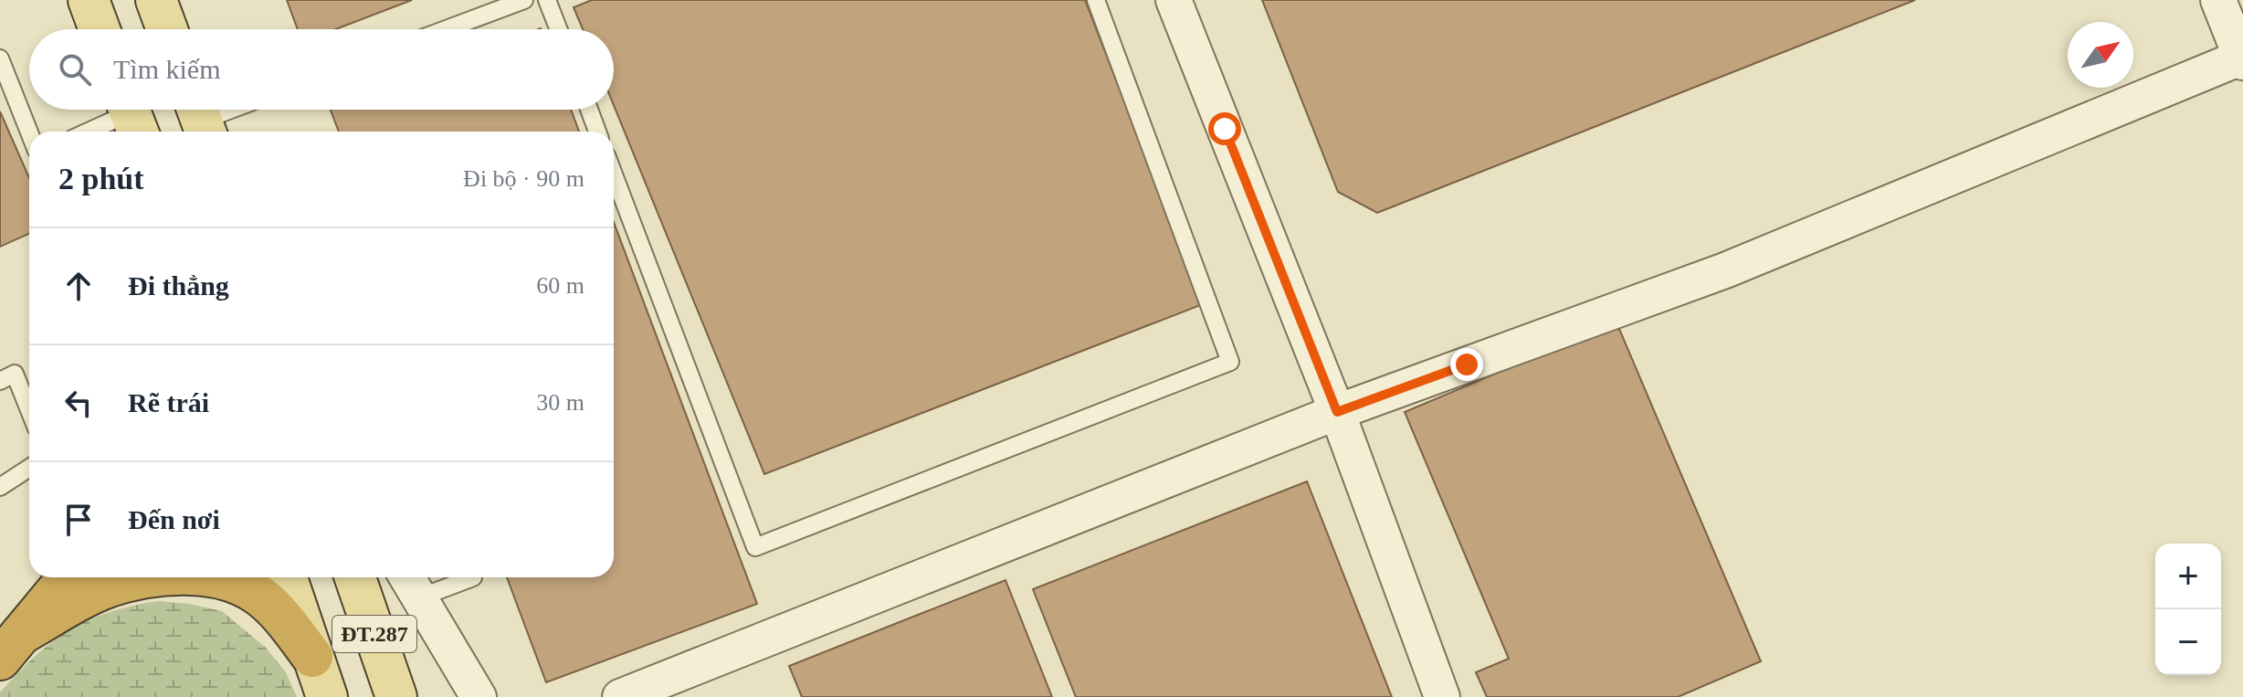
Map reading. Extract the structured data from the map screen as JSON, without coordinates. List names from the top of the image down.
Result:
{
  "streets": {
    "main road": ["ĐT.287"]
  },
  "north": "top right",
  "page": {
    "search": "Tìm kiếm",
    "heading": ["2 phút", "Đi bộ · 90 m"],
    "list": [
      ["Đi thẳng", "60 m"],
      ["Rẽ trái", "30 m"],
      "Đến nơi"
    ],
    "map_buttons": ["+", "−"]
  }
}
